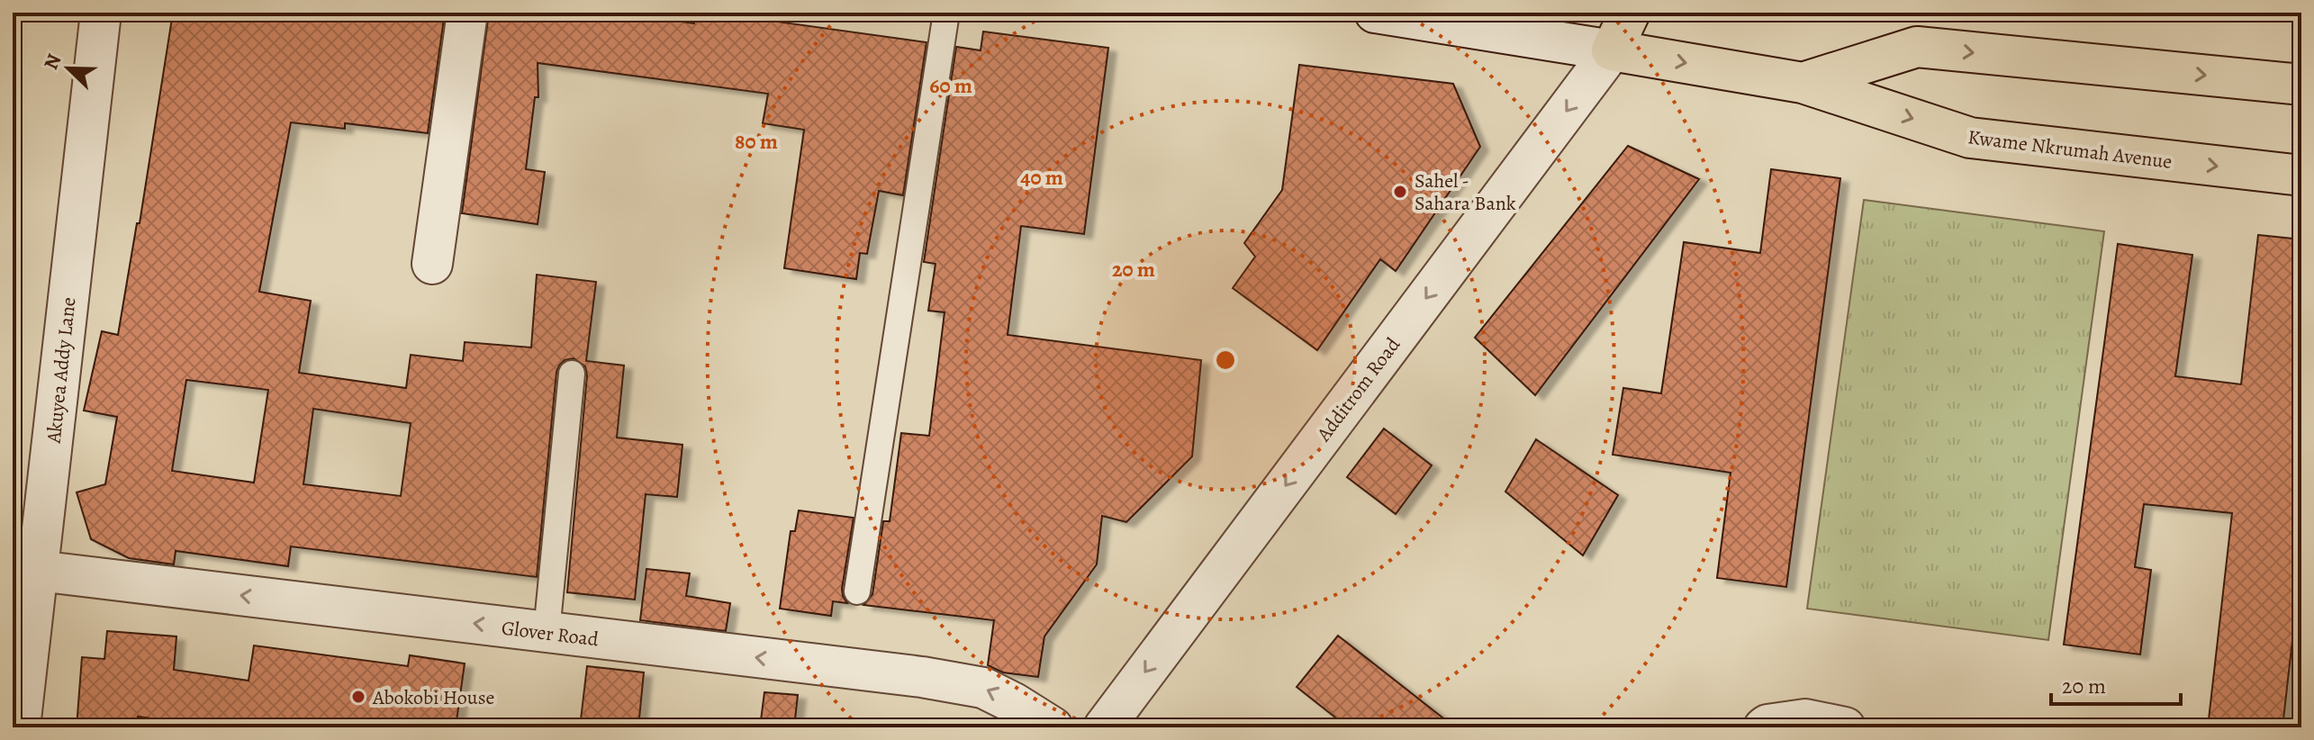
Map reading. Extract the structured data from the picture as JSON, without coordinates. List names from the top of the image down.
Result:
{
  "streets": {
    "main road": ["Kwame Nkrumah Avenue"],
    "street": ["Akuyea Addy Lane", "Additrom Road", "Glover Road"]
  },
  "crossings": [
    ["Kwame Nkrumah Avenue", "Additrom Road"],
    ["Akuyea Addy Lane", "Glover Road"]
  ],
  "one_way": ["Kwame Nkrumah Avenue", "Additrom Road", "Glover Road"],
  "places": ["Sahel - Sahara Bank", "Abokobi House"],
  "scale_bar": "20 m",
  "north": "top left",
  "rings": [
    "60 m",
    "80 m",
    "40 m",
    "20 m"
  ]
}
